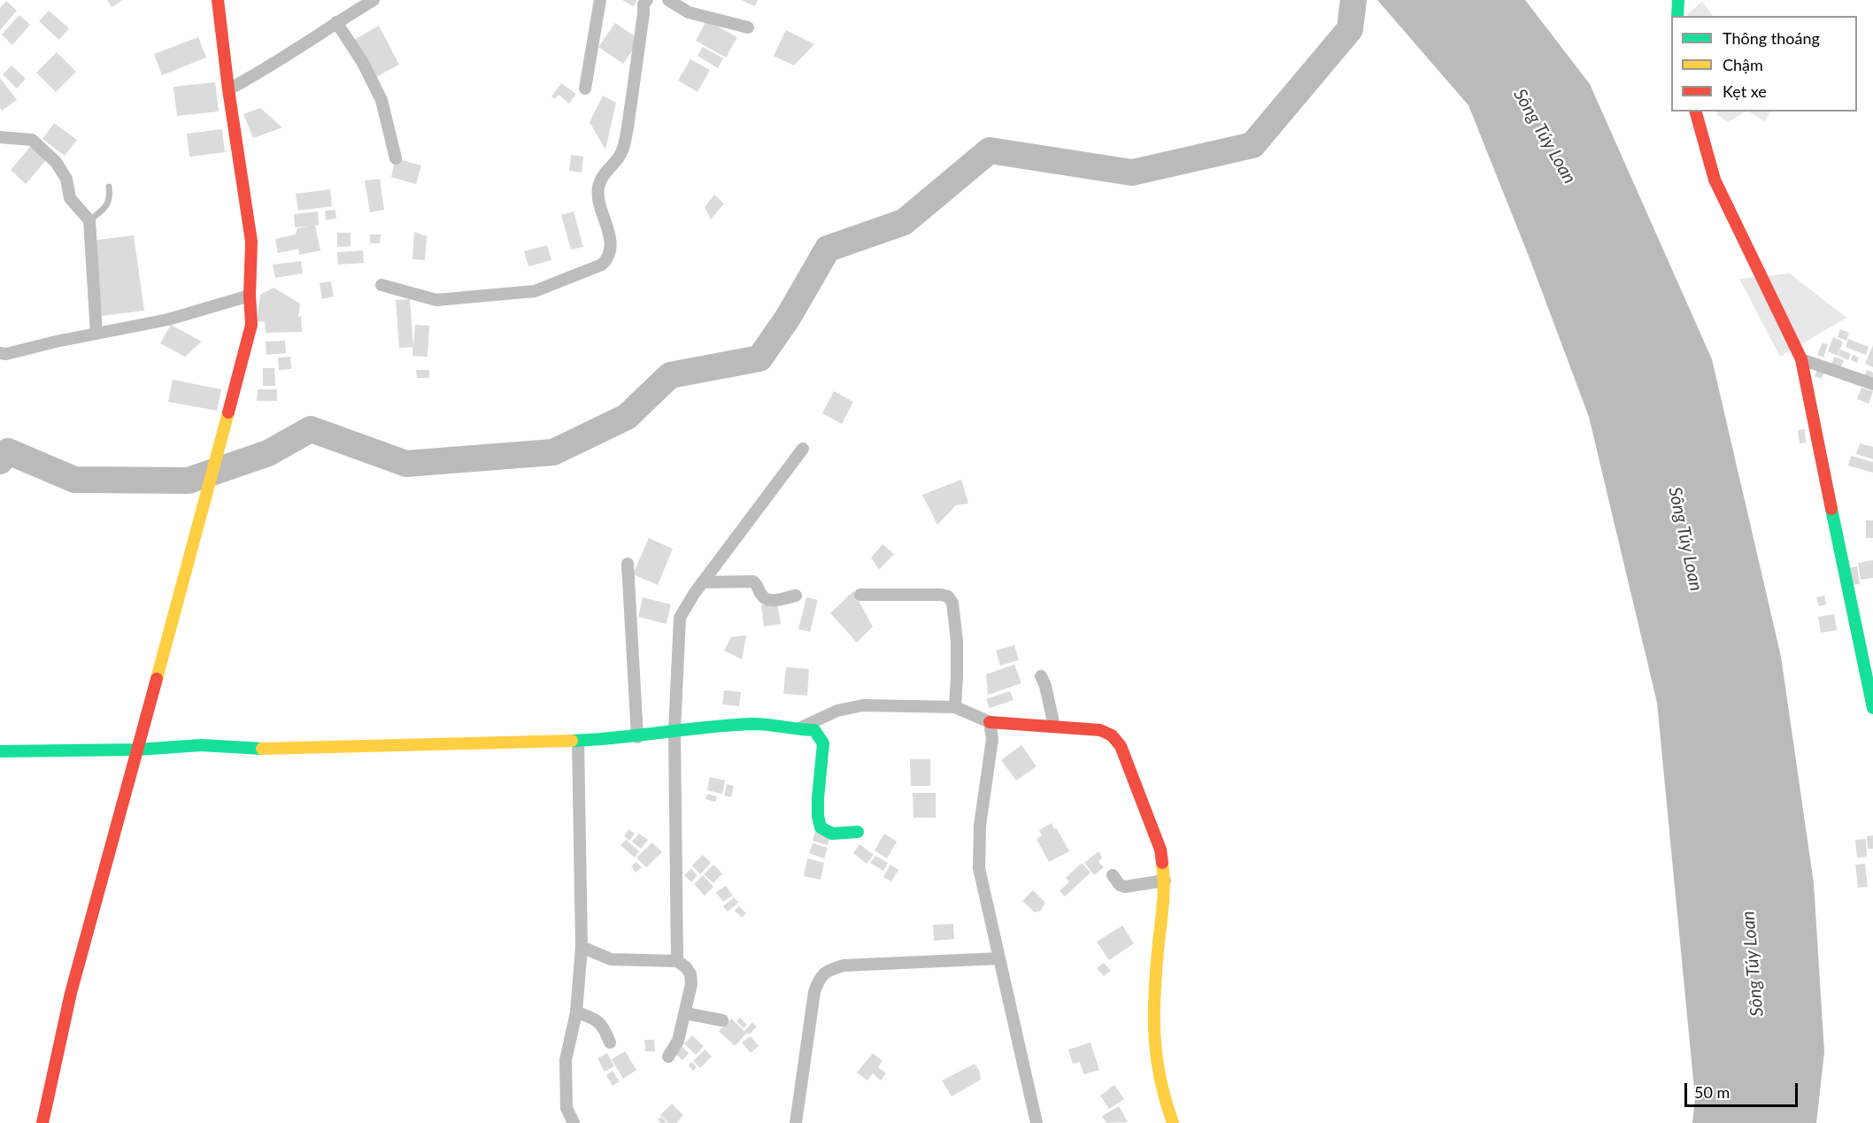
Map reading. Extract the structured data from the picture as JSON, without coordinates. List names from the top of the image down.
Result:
{
  "water": ["Sông Túy Loan"],
  "legend": ["Thông thoáng", "Chậm", "Kẹt xe"],
  "scale_bar": "50 m"
}
